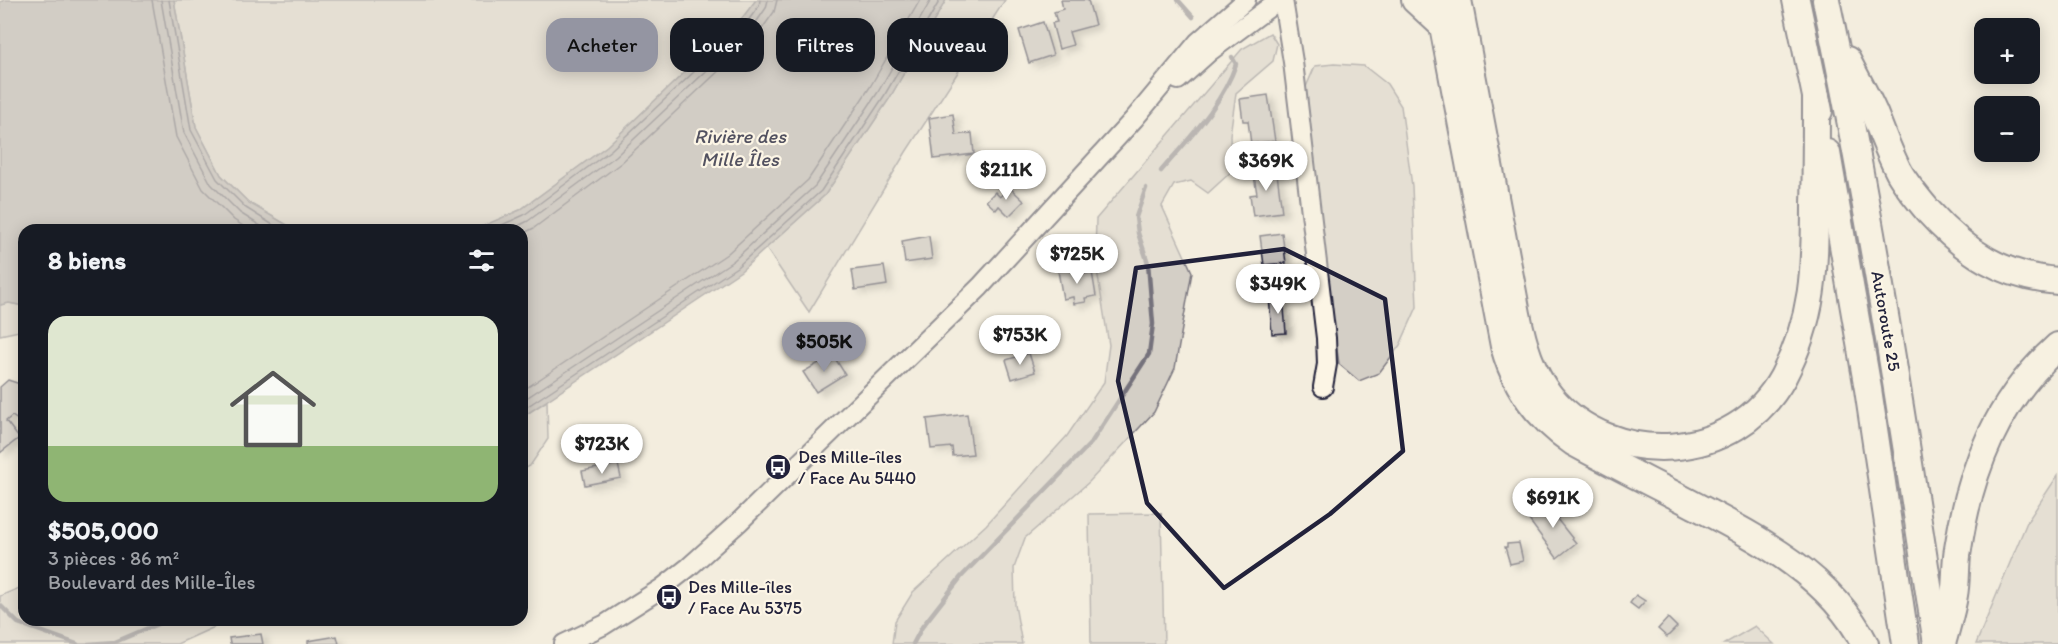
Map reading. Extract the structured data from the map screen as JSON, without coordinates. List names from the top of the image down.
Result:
{
  "streets": {
    "highway": ["Autoroute 25"]
  },
  "water": ["Rivière des Mille Îles"],
  "places": {
    "bus stop": ["Des Mille-îles / Face Au 5440", "Des Mille-îles / Face Au 5375"]
  },
  "page": {
    "map_buttons": ["+", "−"],
    "chip": [
      "Acheter",
      "Louer",
      "Filtres",
      "Nouveau"
    ],
    "price": [
      "$369K",
      "$211K",
      "$725K",
      "$349K",
      "$753K",
      "$505K",
      "$723K",
      "$691K"
    ],
    "heading": "8 biens",
    "list": [
      {
        "name": "$505,000",
        "note": "3 pièces · 86 m² · Boulevard des Mille-Îles"
      }
    ]
  }
}
